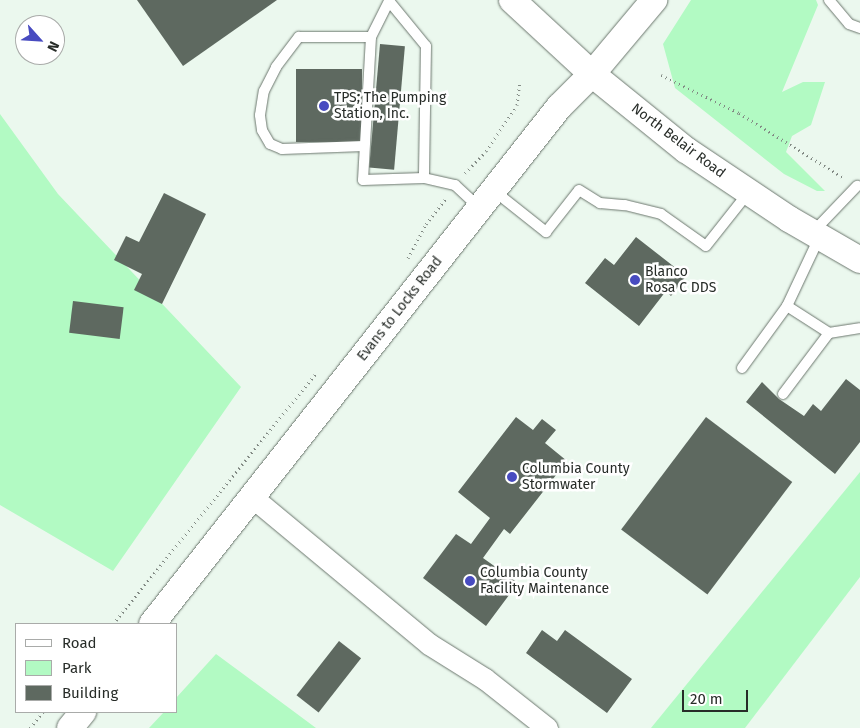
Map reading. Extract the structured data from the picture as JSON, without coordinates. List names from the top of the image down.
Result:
{
  "streets": {
    "street": ["North Belair Road", "Evans to Locks Road"]
  },
  "crossings": [
    ["North Belair Road", "Evans to Locks Road"]
  ],
  "places": [
    "TPS; The Pumping Station, Inc.",
    "Blanco Rosa C DDS",
    "Columbia County Stormwater",
    "Columbia County Facility Maintenance"
  ],
  "legend": ["Road", "Park", "Building"],
  "scale_bar": "20 m",
  "north": "bottom right"
}
